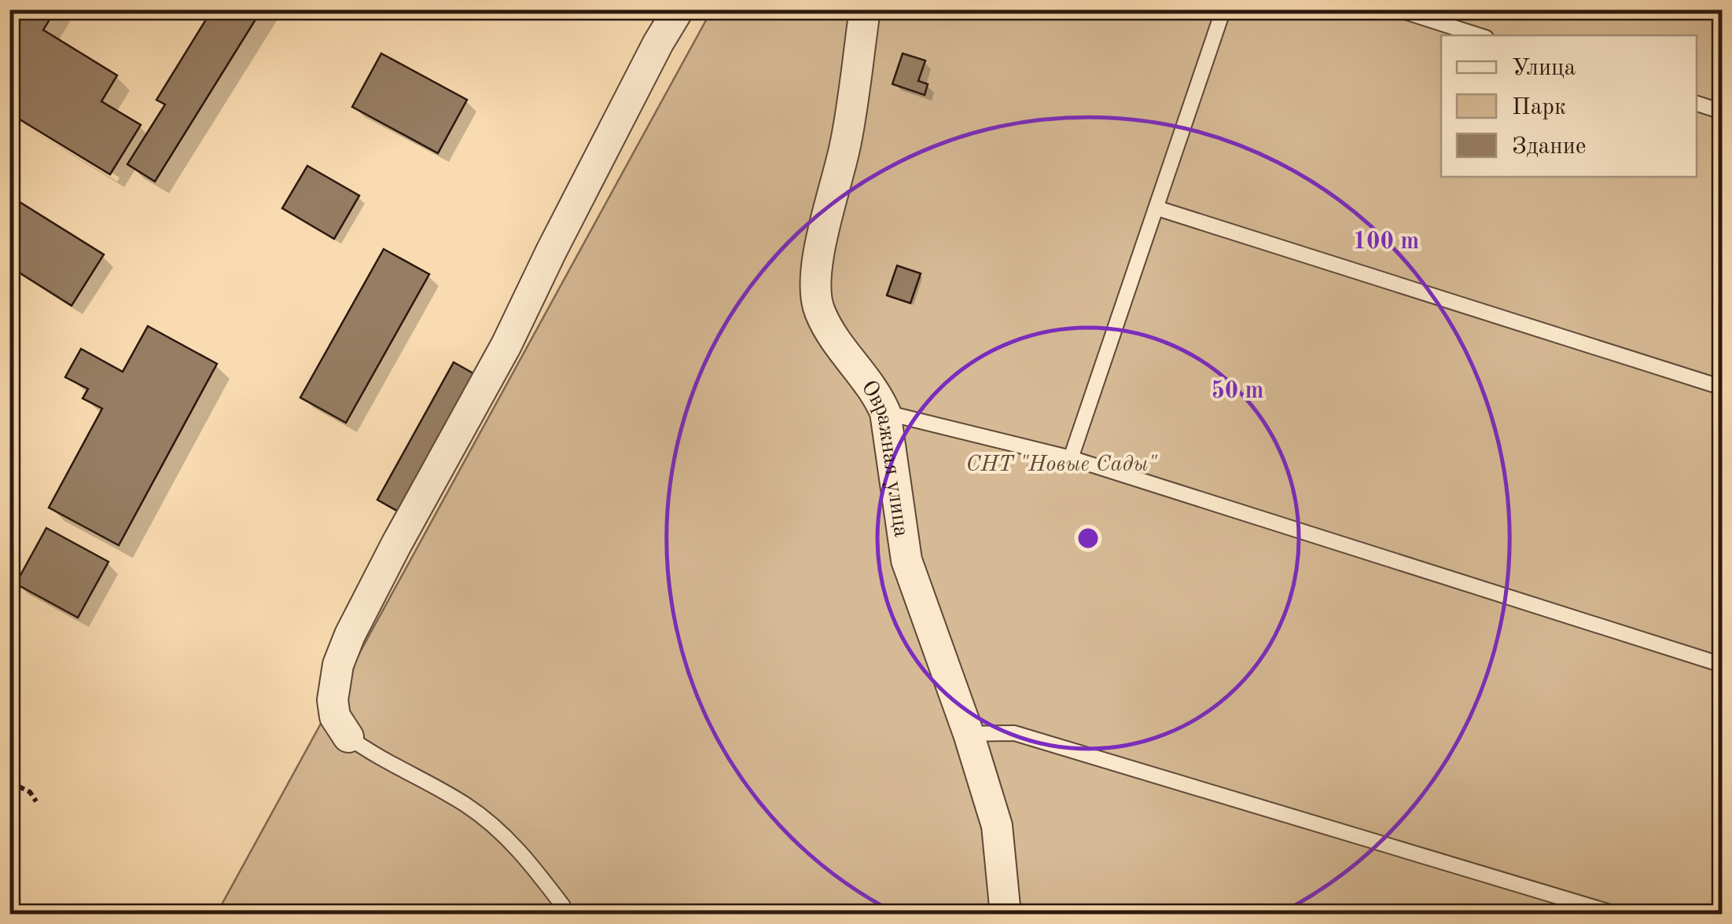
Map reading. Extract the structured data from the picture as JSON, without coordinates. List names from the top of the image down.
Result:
{
  "streets": {
    "street": ["Овражная улица"]
  },
  "parks": ["СНТ \"Новые Сады\""],
  "legend": ["Улица", "Парк", "Здание"],
  "rings": ["100 m", "50 m"]
}
